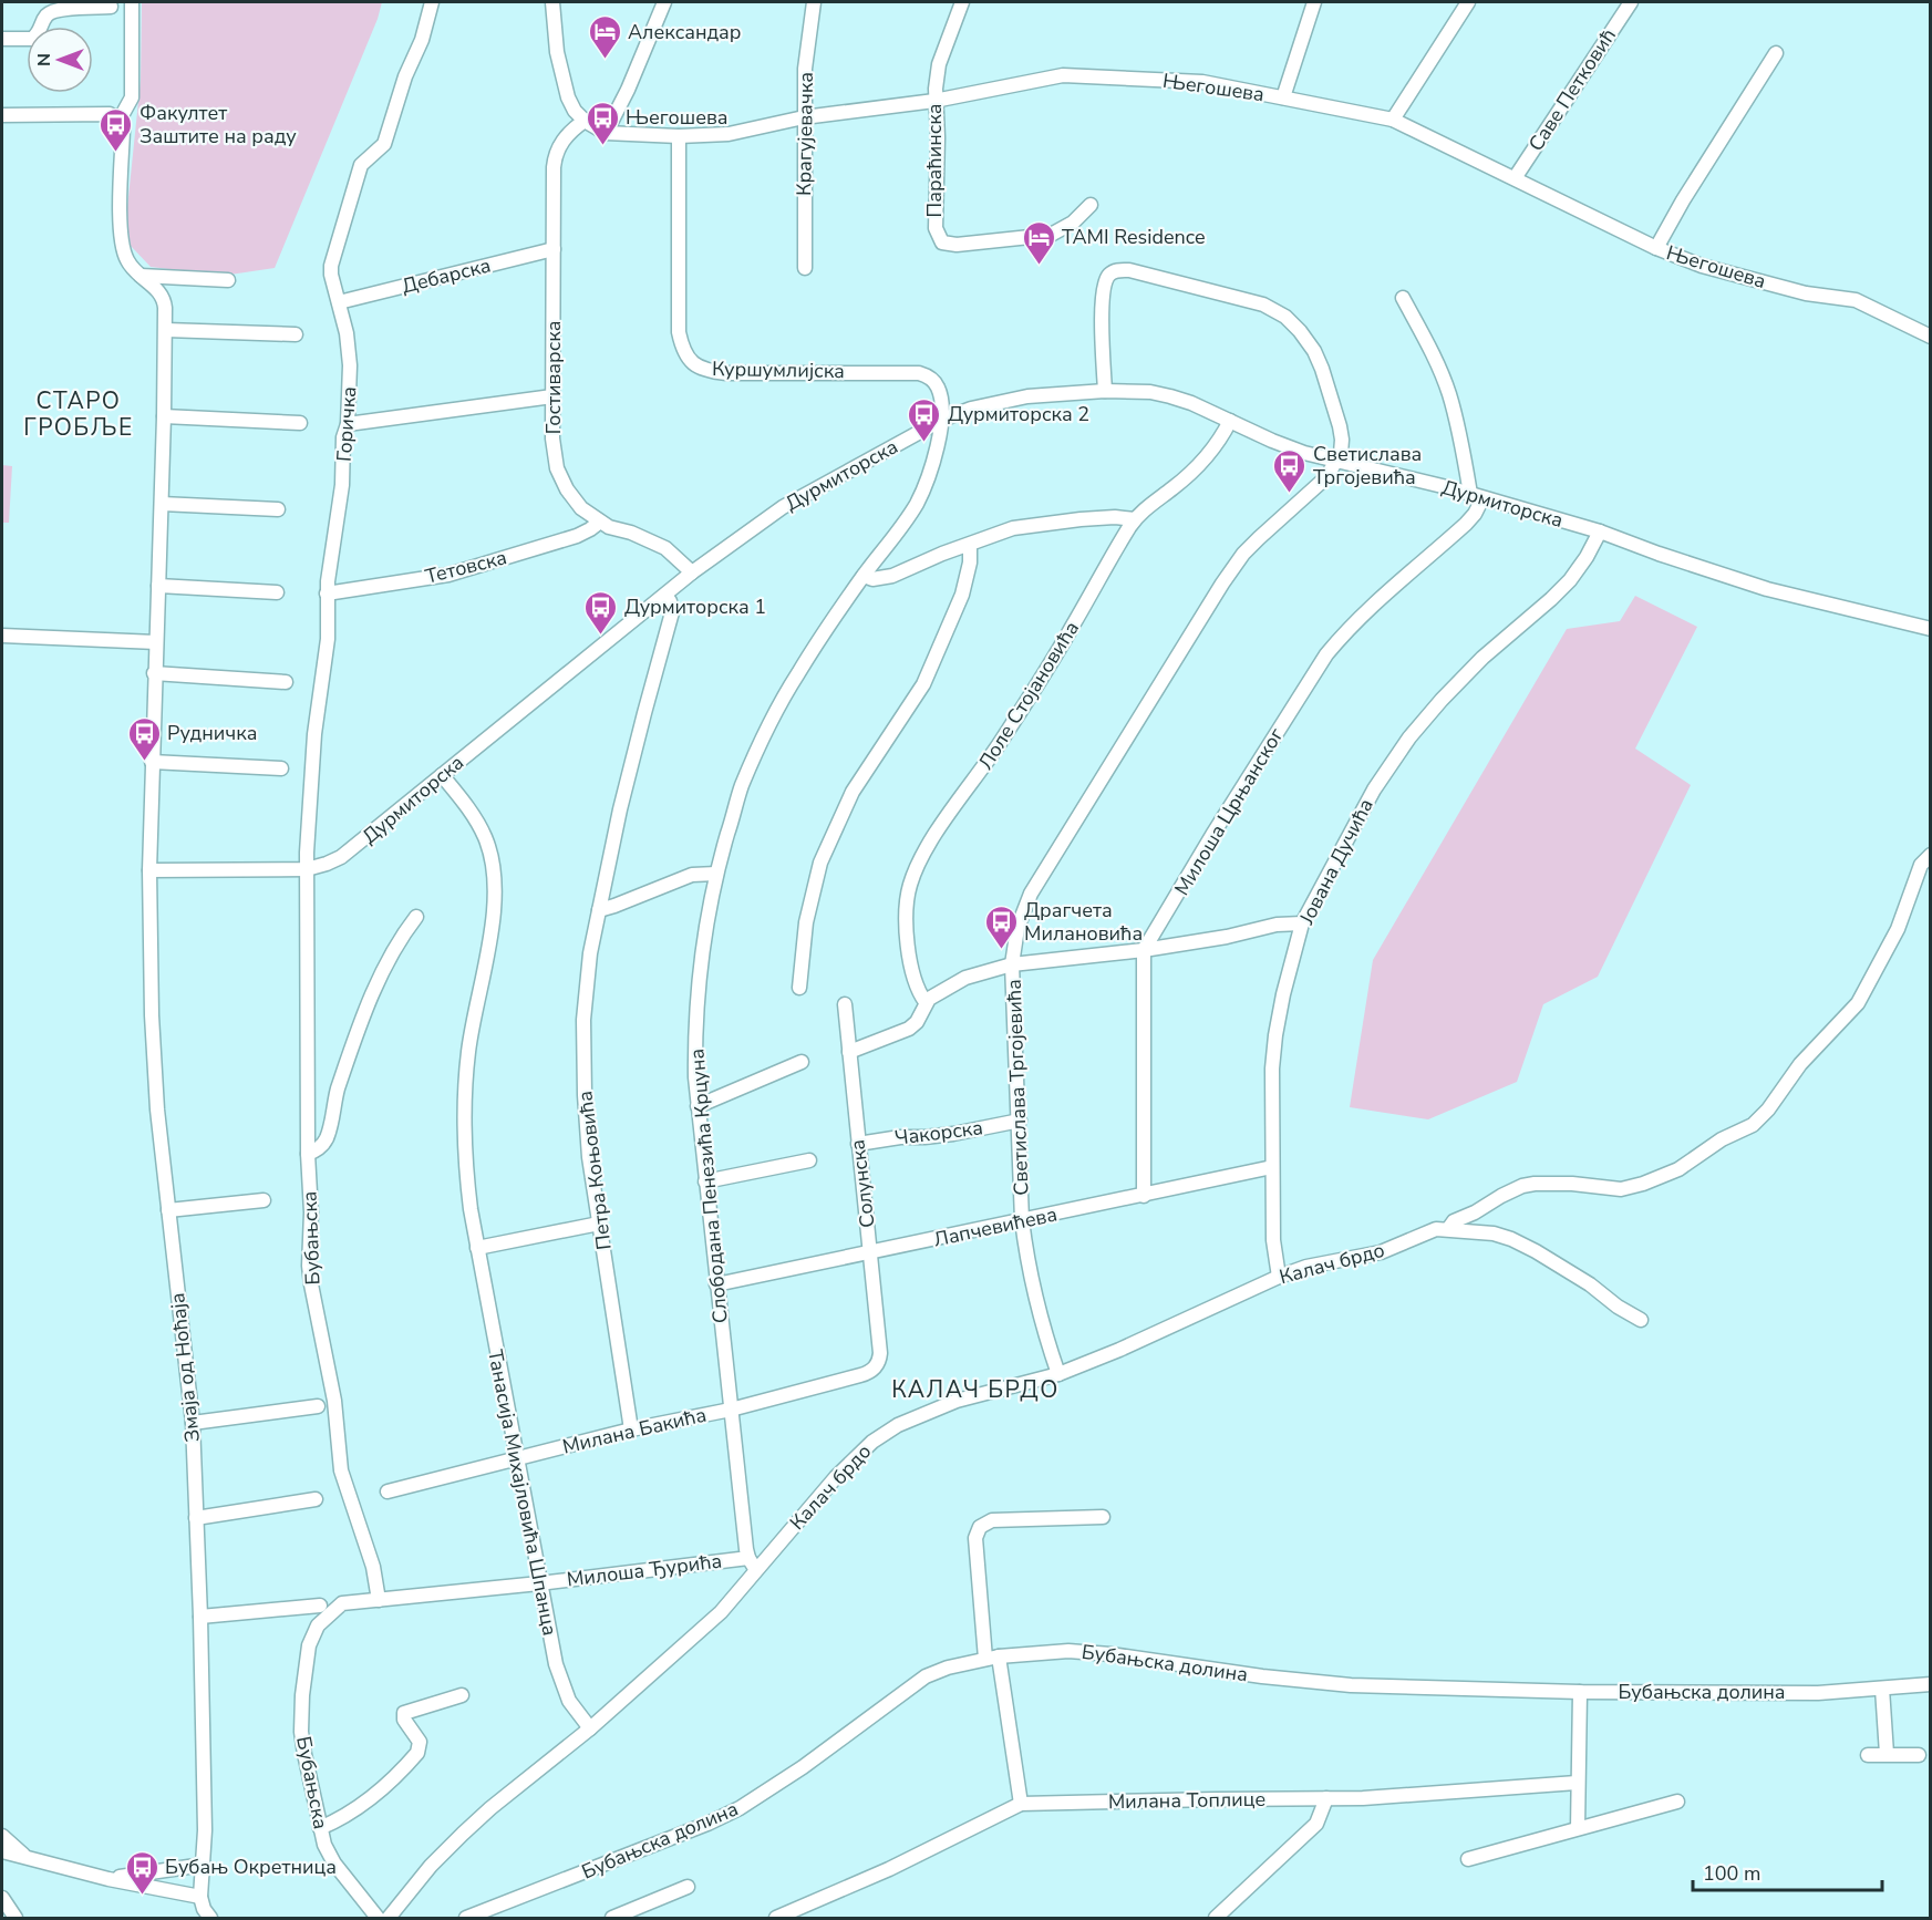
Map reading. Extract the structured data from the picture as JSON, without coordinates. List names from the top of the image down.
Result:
{
  "streets": {
    "street": [
      "Његошева",
      "Саве Петковић",
      "Крагујевачка",
      "Параћинска",
      "Дебарска",
      "Куршумлијска",
      "Гостиварска",
      "Горичка",
      "Дурмиторска",
      "Тетовска",
      "Лоле Стојановића",
      "Милоша Црњанског",
      "Јована Дучића",
      "Светислава Тргојевића",
      "Чакорска",
      "Петра Коњовића",
      "Солунска",
      "Слободана Пенезића Крцуна",
      "Лапчевићева",
      "Бубањска",
      "Калач брдо",
      "Змаја од Ноћаја",
      "Милана Бакића",
      "Танасија Михајловића Шпанца",
      "Милоша Ђурића",
      "Бубањска долина",
      "Милана Топлице"
    ]
  },
  "crossings": [
    ["Његошева", "Саве Петковић"],
    ["Његошева", "Крагујевачка"],
    ["Његошева", "Параћинска"],
    ["Његошева", "Куршумлијска"],
    ["Његошева", "Гостиварска"],
    ["Дебарска", "Гостиварска"],
    ["Дебарска", "Горичка"],
    ["Куршумлијска", "Дурмиторска"],
    ["Куршумлијска", "Слободана Пенезића Крцуна"],
    ["Гостиварска", "Дурмиторска"],
    ["Гостиварска", "Тетовска"],
    ["Горичка", "Дурмиторска"],
    ["Горичка", "Тетовска"],
    ["Горичка", "Бубањска"],
    ["Дурмиторска", "Лоле Стојановића"],
    ["Дурмиторска", "Милоша Црњанског"],
    ["Дурмиторска", "Јована Дучића"],
    ["Дурмиторска", "Светислава Тргојевића"],
    ["Дурмиторска", "Петра Коњовића"],
    ["Дурмиторска", "Слободана Пенезића Крцуна"],
    ["Дурмиторска", "Бубањска"],
    ["Дурмиторска", "Змаја од Ноћаја"],
    ["Дурмиторска", "Танасија Михајловића Шпанца"],
    ["Јована Дучића", "Лапчевићева"],
    ["Јована Дучића", "Калач брдо"],
    ["Светислава Тргојевића", "Чакорска"],
    ["Светислава Тргојевића", "Лапчевићева"],
    ["Светислава Тргојевића", "Калач брдо"],
    ["Чакорска", "Солунска"],
    ["Петра Коњовића", "Милана Бакића"],
    ["Солунска", "Лапчевићева"],
    ["Солунска", "Милана Бакића"],
    ["Слободана Пенезића Крцуна", "Лапчевићева"],
    ["Слободана Пенезића Крцуна", "Калач брдо"],
    ["Слободана Пенезића Крцуна", "Милана Бакића"],
    ["Слободана Пенезића Крцуна", "Милоша Ђурића"],
    ["Бубањска", "Милоша Ђурића"],
    ["Калач брдо", "Танасија Михајловића Шпанца"],
    ["Калач брдо", "Милоша Ђурића"],
    ["Милана Бакића", "Танасија Михајловића Шпанца"],
    ["Танасија Михајловића Шпанца", "Милоша Ђурића"]
  ],
  "districts": ["СТАРО ГРОБЉЕ", "КАЛАЧ БРДО"],
  "places": {
    "hotel": ["Александар", "TAMI Residence"],
    "bus stop": [
      "Његошева",
      "Факултет Заштите на раду",
      "Дурмиторска 2",
      "Светислава Тргојевића",
      "Дурмиторска 1",
      "Рудничка",
      "Драгчета Милановића",
      "Бубањ Окретница"
    ]
  },
  "scale_bar": "100 m",
  "north": "left"
}
